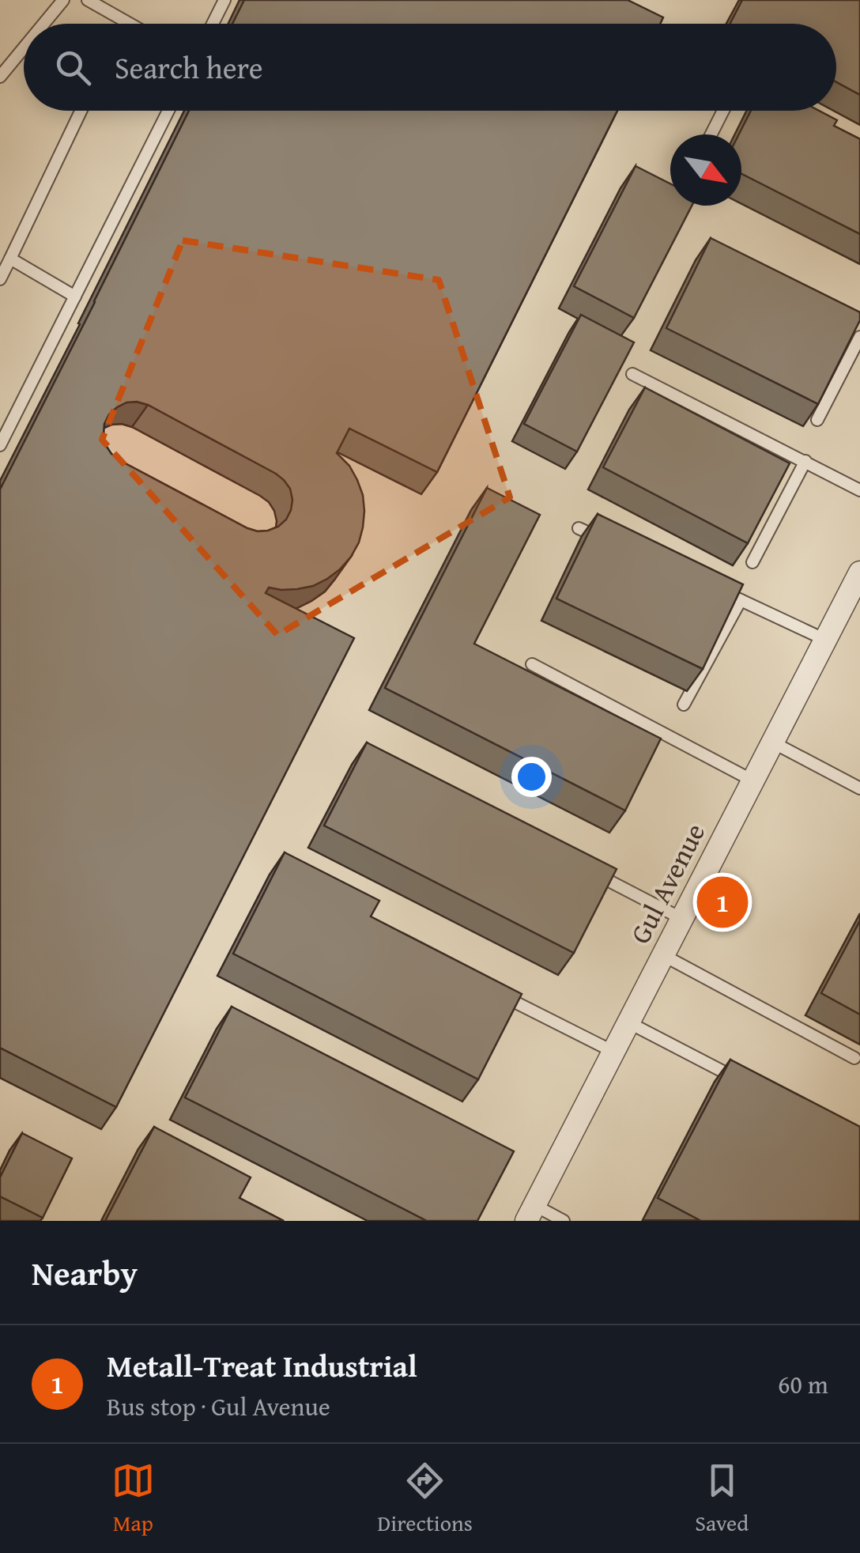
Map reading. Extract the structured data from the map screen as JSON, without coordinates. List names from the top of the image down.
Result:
{
  "streets": {
    "street": ["Gul Avenue"]
  },
  "north": "bottom right",
  "page": {
    "search": "Search here",
    "pins": "1",
    "heading": "Nearby",
    "list": [
      {
        "mark": "1",
        "name": "Metall-Treat Industrial",
        "note": "Bus stop · Gul Avenue",
        "value": "60 m"
      }
    ],
    "nav": ["Map", "Directions", "Saved"]
  }
}
